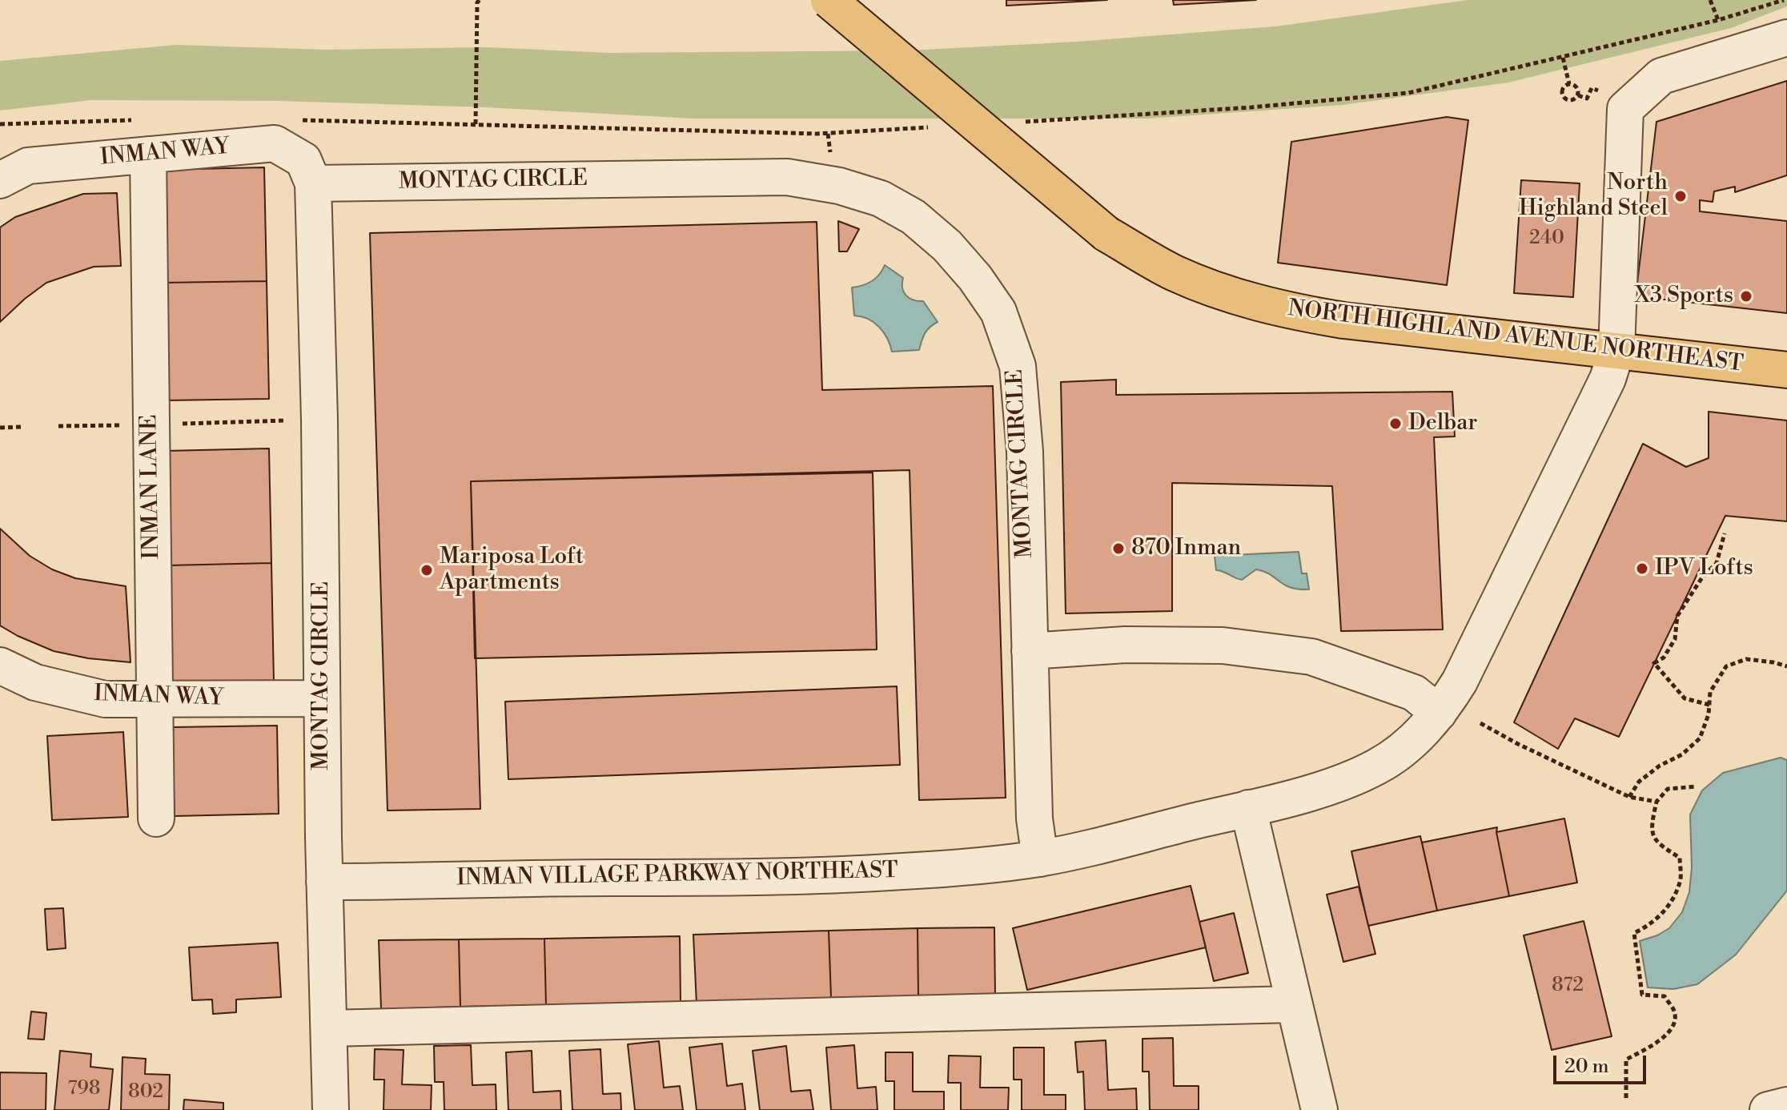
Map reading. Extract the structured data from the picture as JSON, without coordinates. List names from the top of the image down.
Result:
{
  "streets": {
    "main road": ["NORTH HIGHLAND AVENUE NORTHEAST"],
    "street": [
      "INMAN WAY",
      "MONTAG CIRCLE",
      "INMAN LANE",
      "INMAN VILLAGE PARKWAY NORTHEAST"
    ]
  },
  "crossings": [
    ["INMAN WAY", "MONTAG CIRCLE"],
    ["INMAN WAY", "INMAN LANE"],
    ["MONTAG CIRCLE", "INMAN VILLAGE PARKWAY NORTHEAST"],
    ["NORTH HIGHLAND AVENUE NORTHEAST", "INMAN VILLAGE PARKWAY NORTHEAST"]
  ],
  "places": [
    "North Highland Steel",
    "X3 Sports",
    "Delbar",
    "870 Inman",
    "IPV Lofts",
    "Mariposa Loft Apartments"
  ],
  "house_numbers": [
    "240",
    "872",
    "798",
    "802"
  ],
  "scale_bar": "20 m"
}
